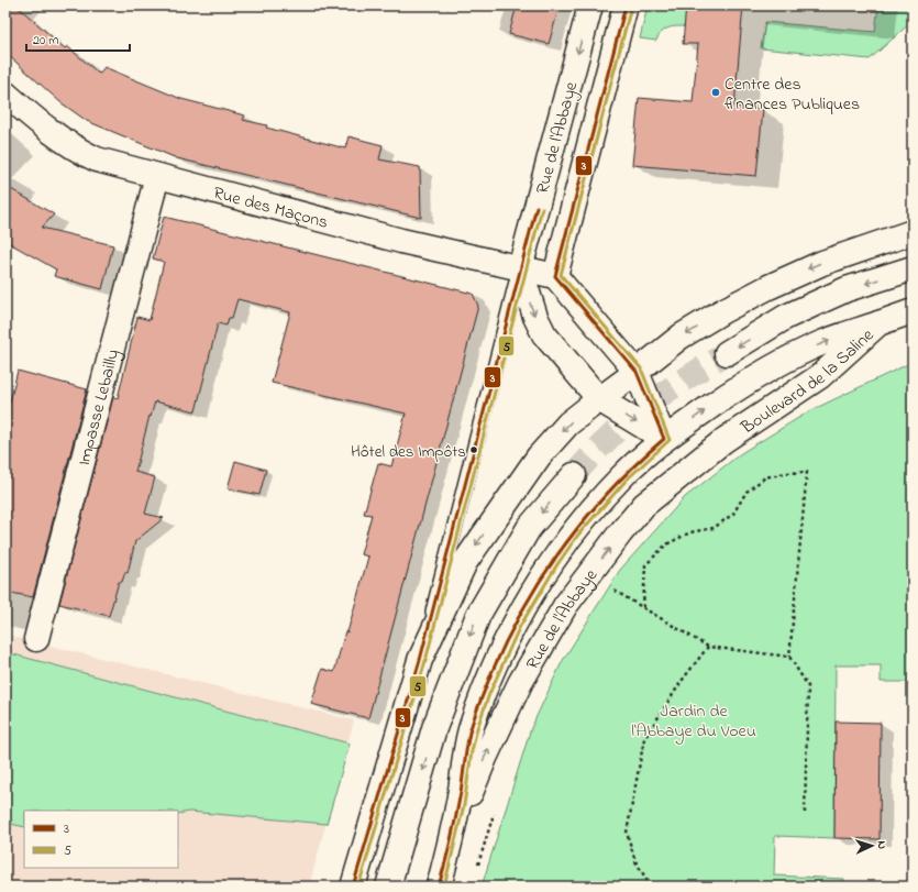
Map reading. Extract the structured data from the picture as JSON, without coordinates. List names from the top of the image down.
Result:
{
  "streets": {
    "main road": [
      "Rue de l'Abbaye",
      "Rue des Maçons",
      "Boulevard de la Saline",
      "Impasse Lebailly"
    ]
  },
  "crossings": [
    ["Rue de l'Abbaye", "Rue des Maçons"],
    ["Rue de l'Abbaye", "Boulevard de la Saline"],
    ["Rue des Maçons", "Impasse Lebailly"]
  ],
  "parks": ["Jardin de l'Abbaye du Voeu"],
  "places": ["Centre des finances Publiques", "Hôtel des Impôts"],
  "lines": ["transit line 3", "transit line 5"],
  "legend": ["3", "5"],
  "scale_bar": "20 m",
  "north": "right"
}
